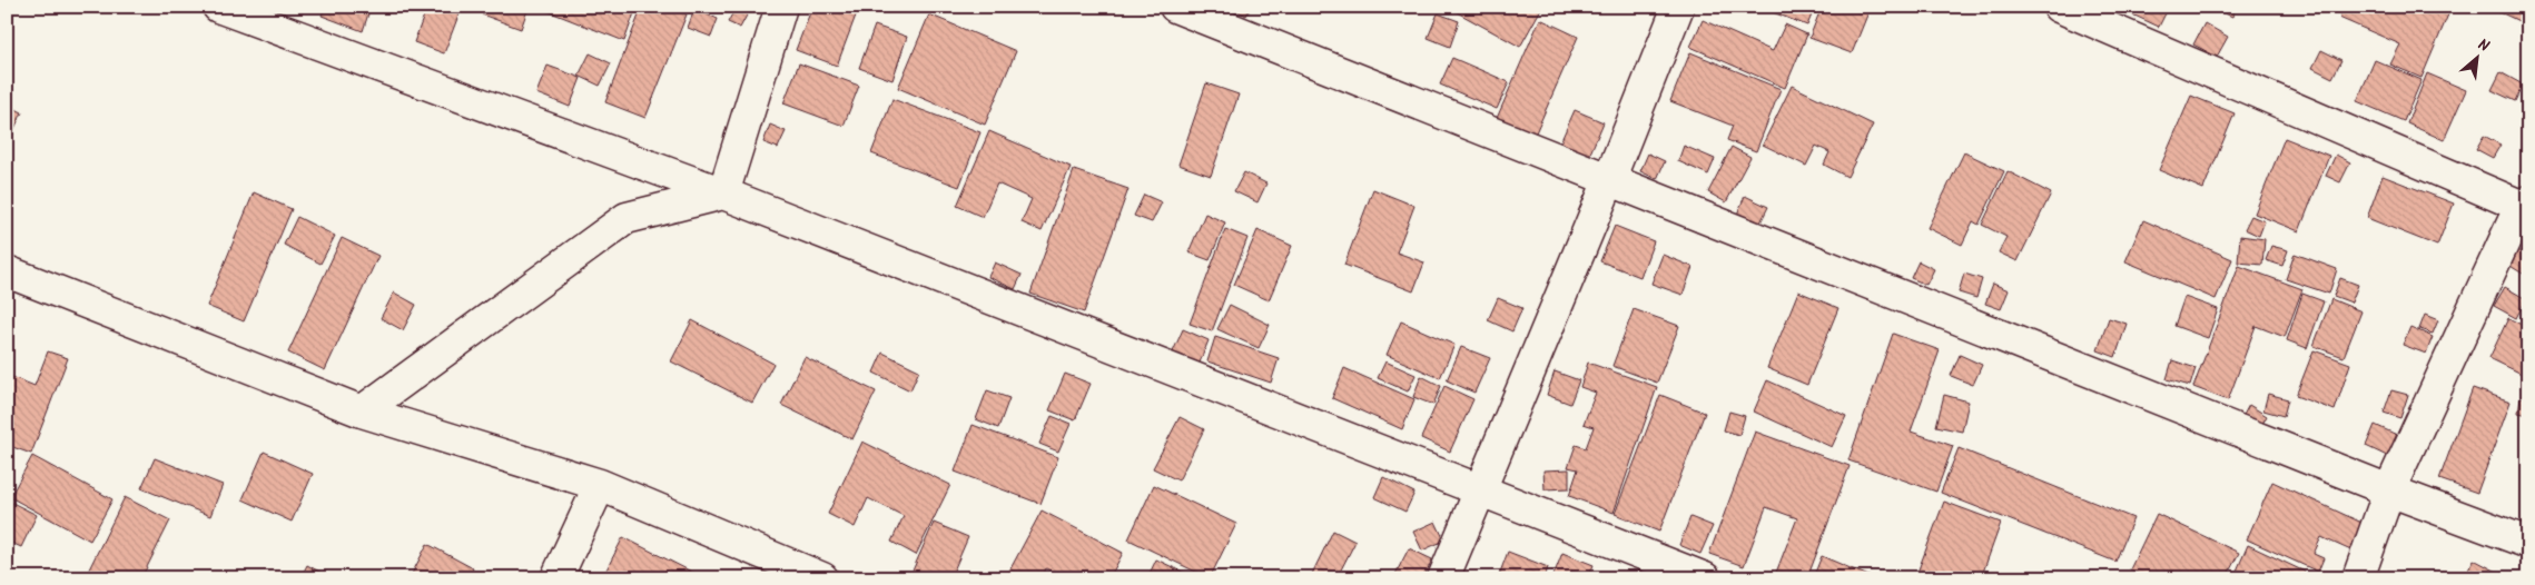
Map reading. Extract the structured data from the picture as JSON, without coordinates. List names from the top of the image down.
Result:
{
  "north": "top right"
}
